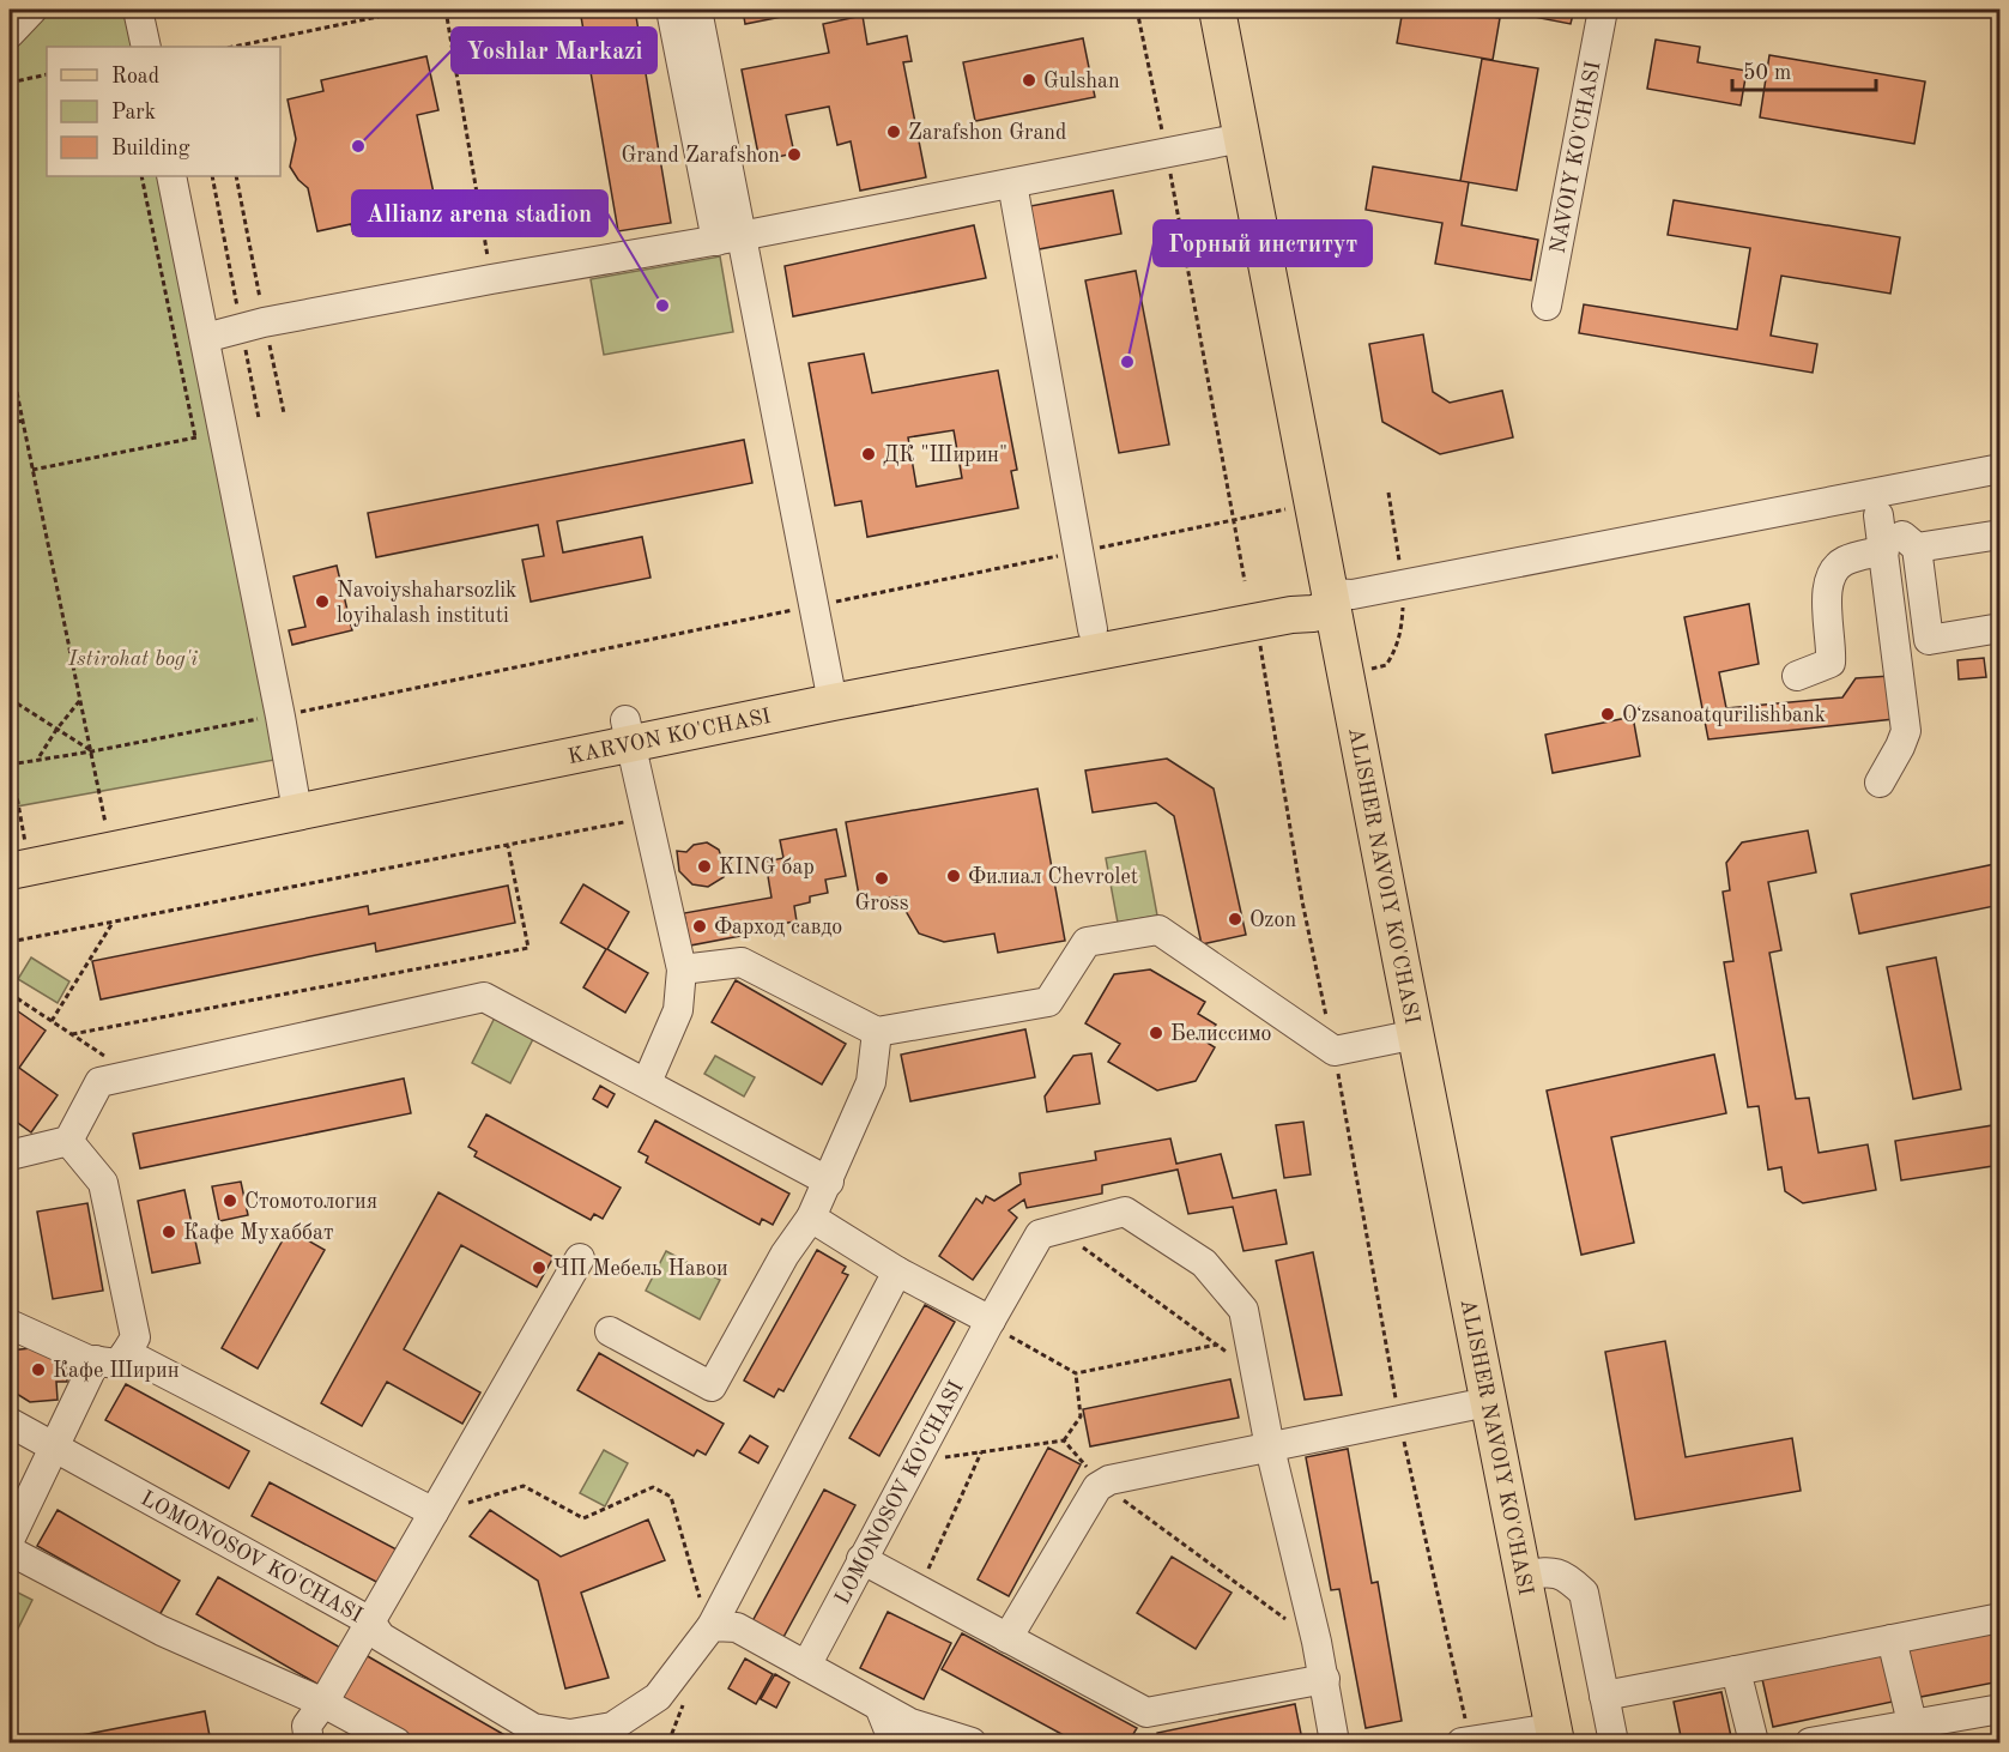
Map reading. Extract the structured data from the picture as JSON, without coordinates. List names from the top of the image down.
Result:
{
  "streets": {
    "main road": ["KARVON KO'CHASI", "ALISHER NAVOIY KO'CHASI"],
    "street": ["NAVOIY KO'CHASI", "LOMONOSOV KO'CHASI"]
  },
  "crossings": [
    ["KARVON KO'CHASI", "ALISHER NAVOIY KO'CHASI"]
  ],
  "parks": ["Istirohat bog'i"],
  "places": [
    "Gulshan",
    "Zarafshon Grand",
    "Yoshlar Markazi",
    "Grand Zarafshon",
    "Allianz arena stadion",
    "Горный институт",
    "ДК \"Ширин\"",
    "Navoiyshaharsozlik loyihalash instituti",
    "Oʻzsanoatqurilishbank",
    "KING бар",
    "Филиал Chevrolet",
    "Gross",
    "Ozon",
    "Фарход савдо",
    "Белиссимо",
    "Стомотология",
    "Кафе Мухаббат",
    "ЧП Мебель Навои",
    "Кафе Ширин"
  ],
  "legend": ["Road", "Park", "Building"],
  "scale_bar": "50 m"
}
